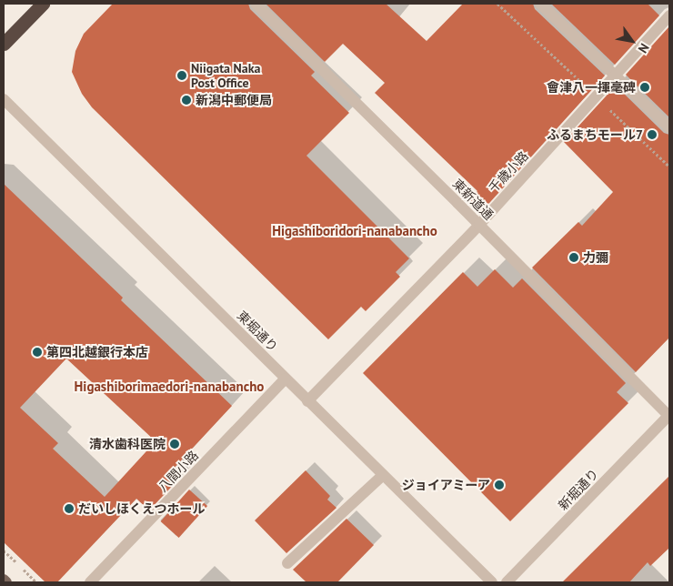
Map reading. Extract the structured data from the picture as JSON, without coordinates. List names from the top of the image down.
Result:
{
  "streets": {
    "street": [
      "千歳小路",
      "東新道通",
      "東堀通り",
      "八間小路",
      "新堀通り"
    ]
  },
  "crossings": [
    ["千歳小路", "東新道通"],
    ["千歳小路", "東堀通り"],
    ["東新道通", "新堀通り"],
    ["東堀通り", "八間小路"]
  ],
  "districts": ["Higashiboridori-nanabancho", "Higashiborimaedori-nanabancho"],
  "places": [
    "Niigata Naka Post Office",
    "會津八一揮毫碑",
    "新潟中郵便局",
    "ふるまちモール7",
    "力彌",
    "第四北越銀行本店",
    "清水歯科医院",
    "ジョイアミーア",
    "だいしほくえつホール"
  ],
  "north": "bottom right"
}
